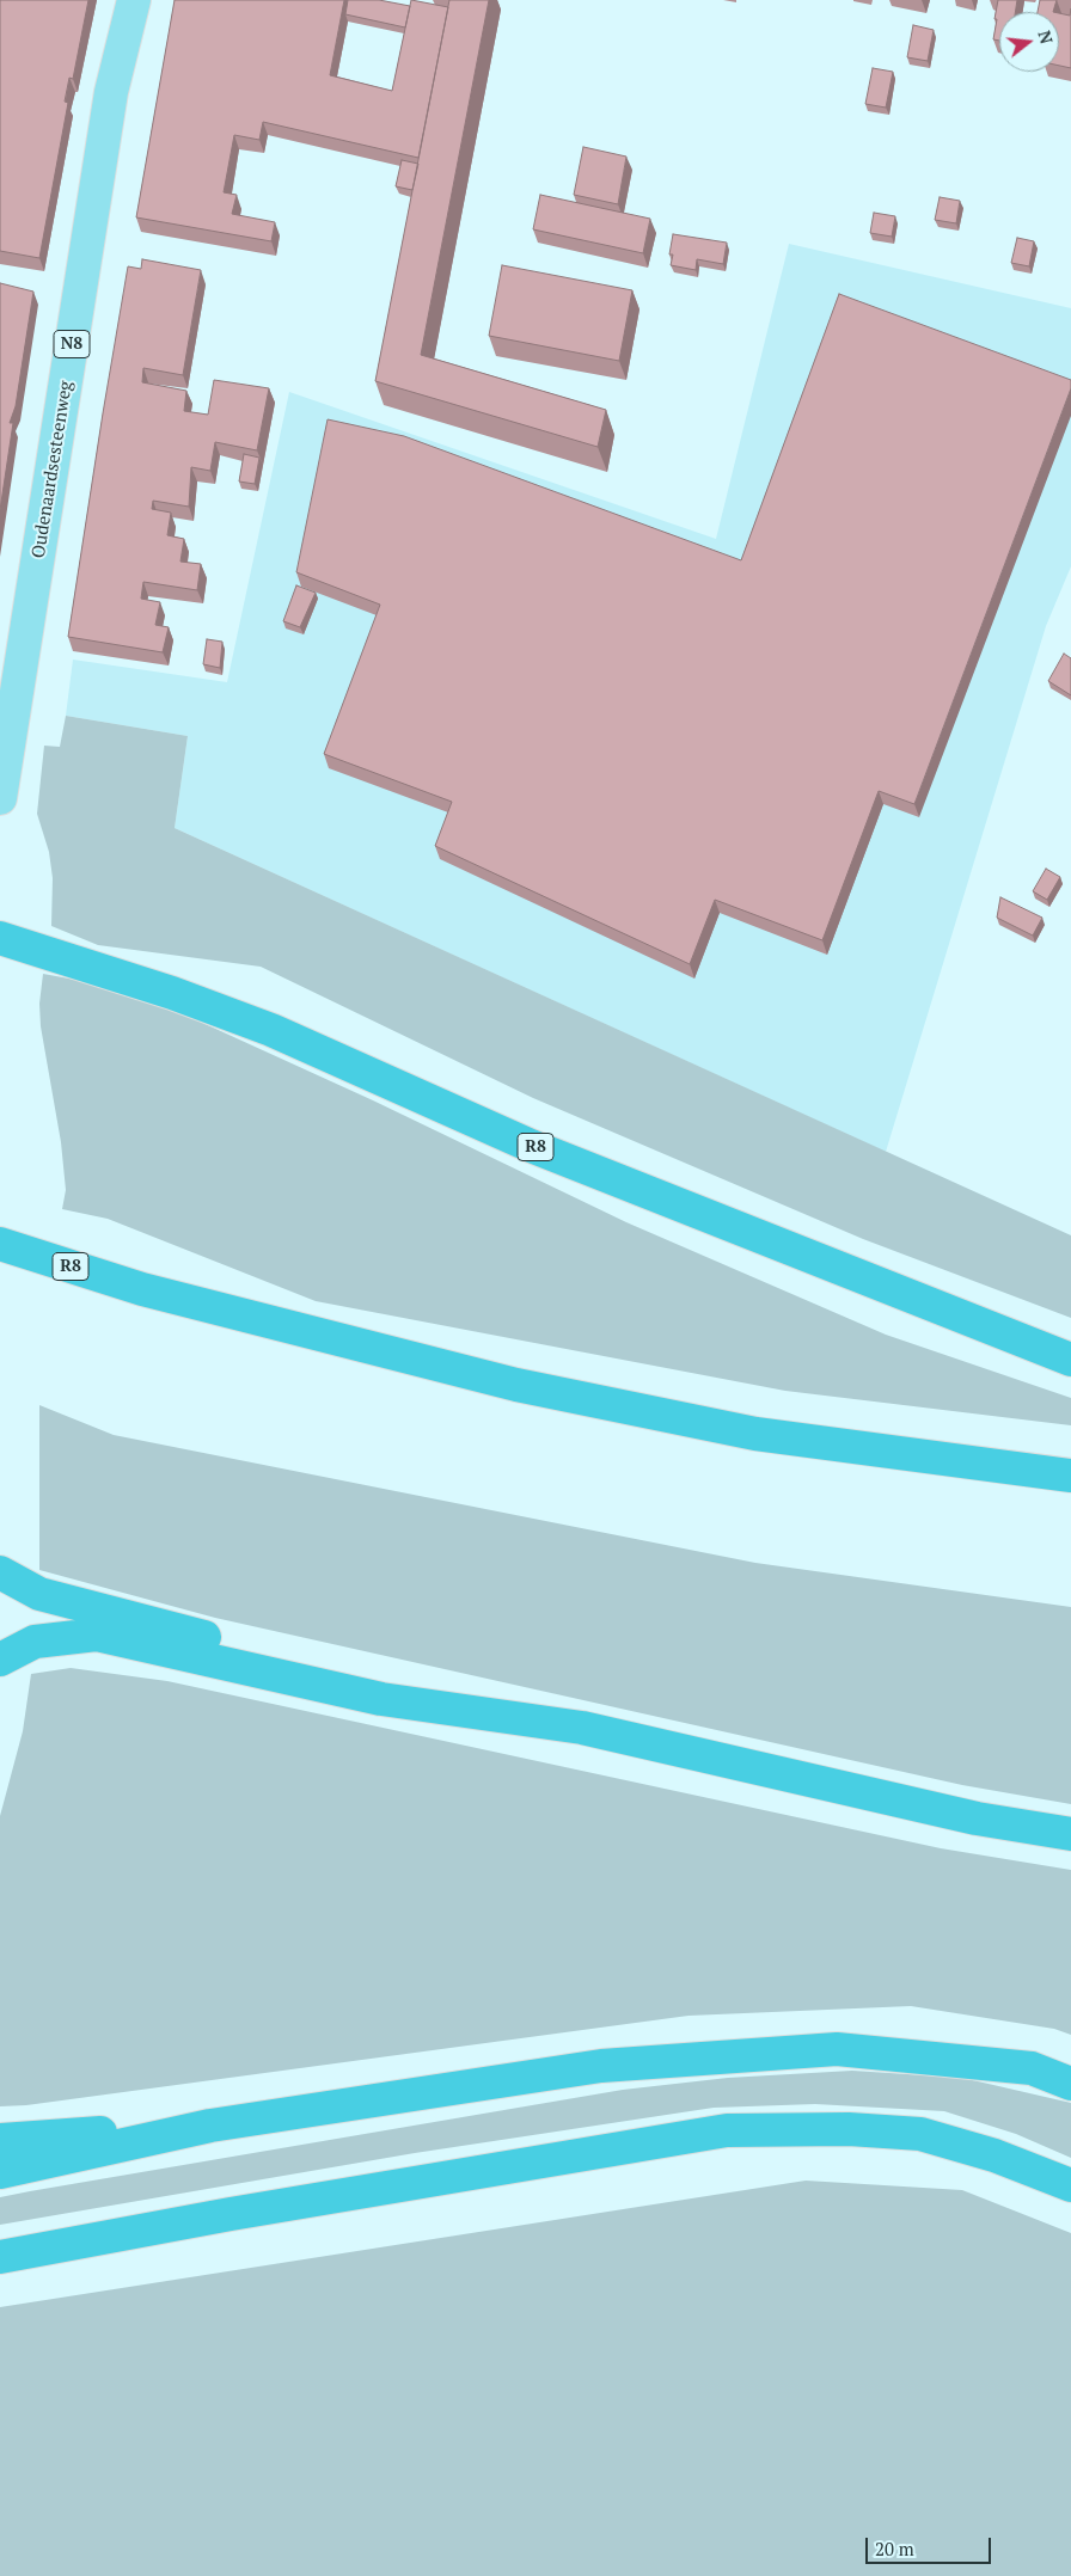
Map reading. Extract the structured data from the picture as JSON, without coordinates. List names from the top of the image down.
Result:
{
  "streets": {
    "highway": ["R8"],
    "main road": ["N8", "Oudenaardsesteenweg"]
  },
  "scale_bar": "20 m",
  "north": "right"
}
